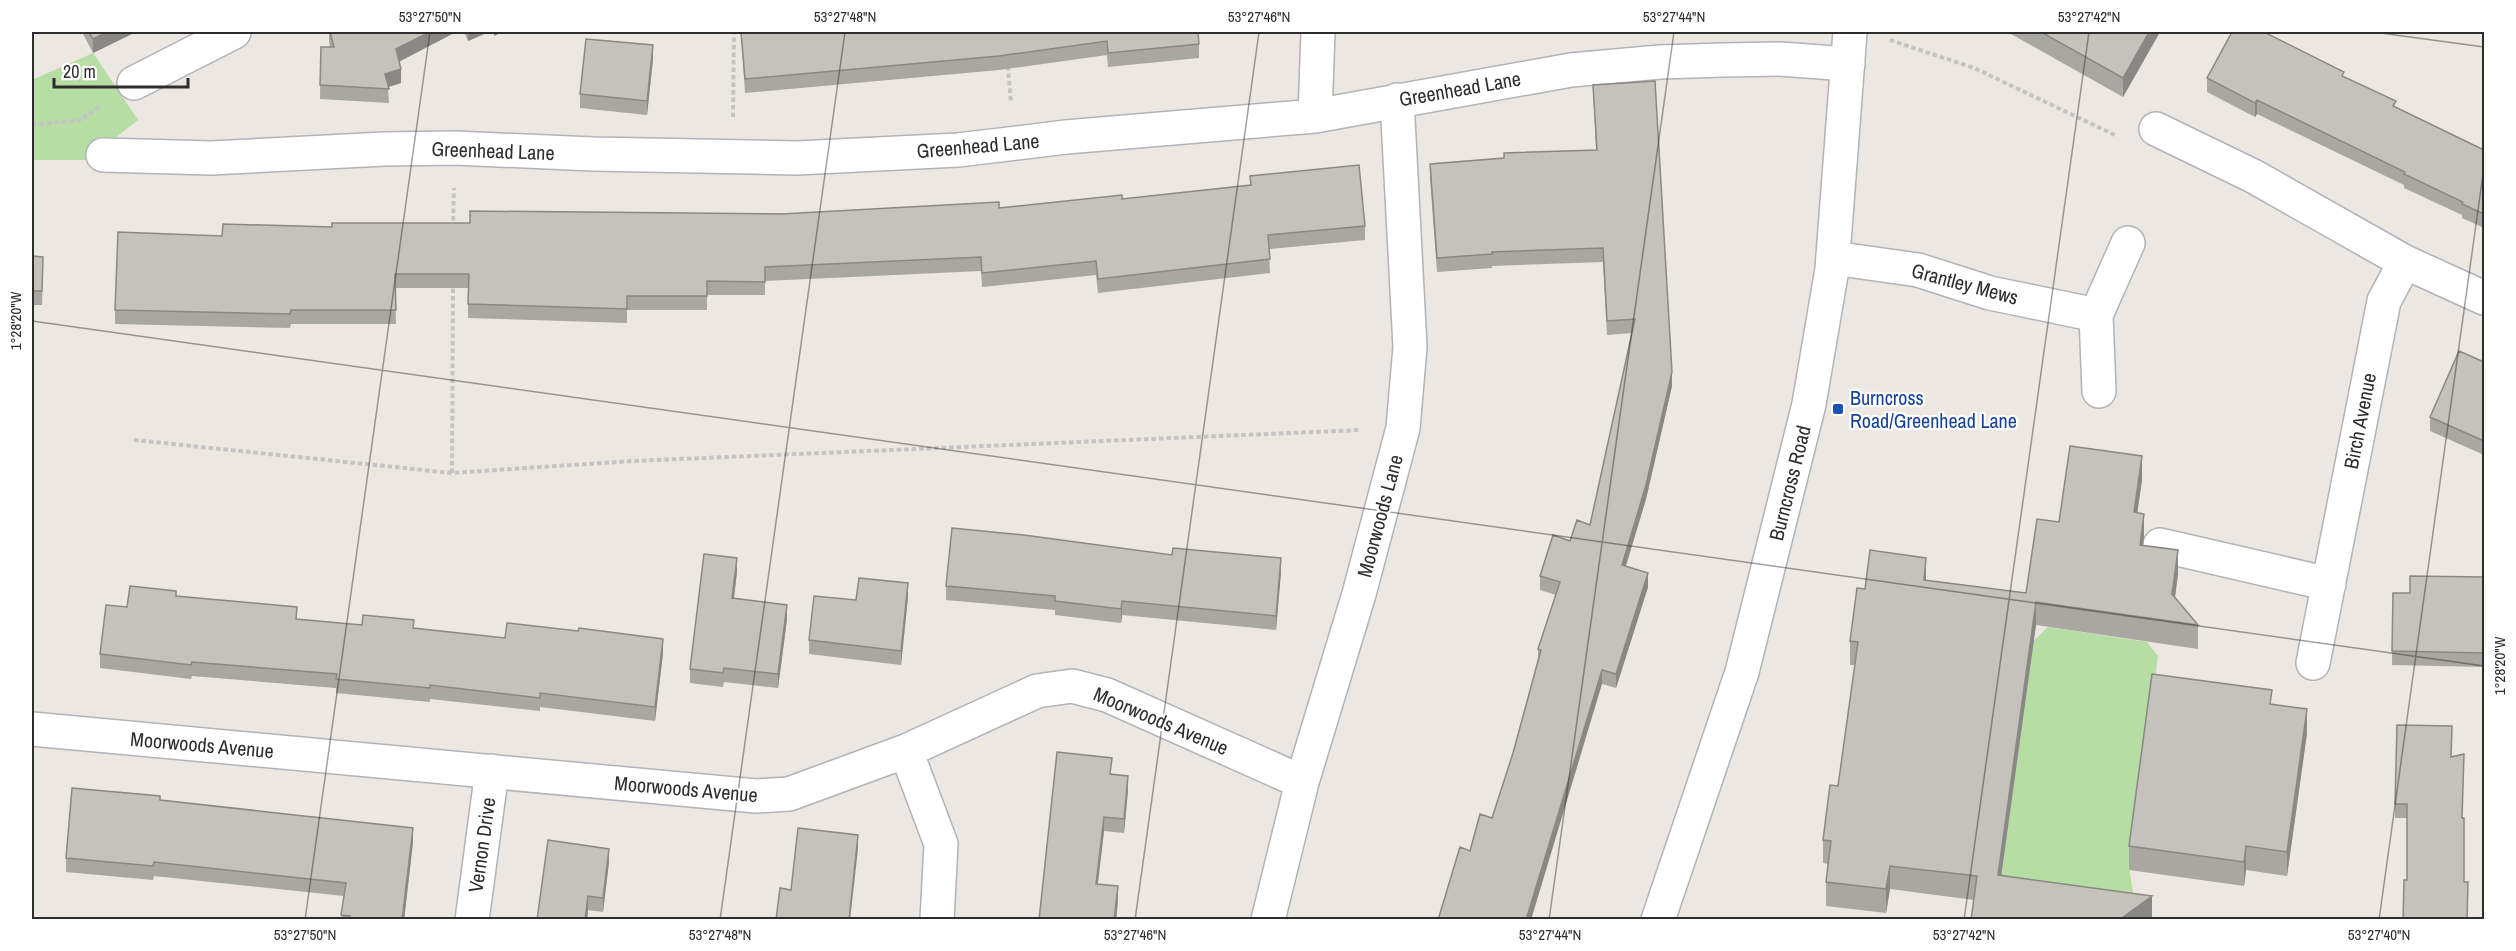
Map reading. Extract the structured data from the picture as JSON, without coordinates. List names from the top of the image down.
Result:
{
  "streets": {
    "street": [
      "Greenhead Lane",
      "Grantley Mews",
      "Birch Avenue",
      "Burncross Road",
      "Moorwoods Lane",
      "Moorwoods Avenue",
      "Vernon Drive"
    ]
  },
  "crossings": [
    ["Greenhead Lane", "Burncross Road"],
    ["Greenhead Lane", "Moorwoods Lane"],
    ["Grantley Mews", "Burncross Road"],
    ["Moorwoods Lane", "Moorwoods Avenue"],
    ["Moorwoods Avenue", "Vernon Drive"]
  ],
  "places": {
    "transit": ["Burncross Road/Greenhead Lane"]
  },
  "scale_bar": "20 m",
  "coordinates": [
    "53°27'50\"N",
    "53°27'48\"N",
    "53°27'46\"N",
    "53°27'44\"N",
    "53°27'42\"N",
    "1°28'20\"W",
    "53°27'40\"N"
  ]
}
